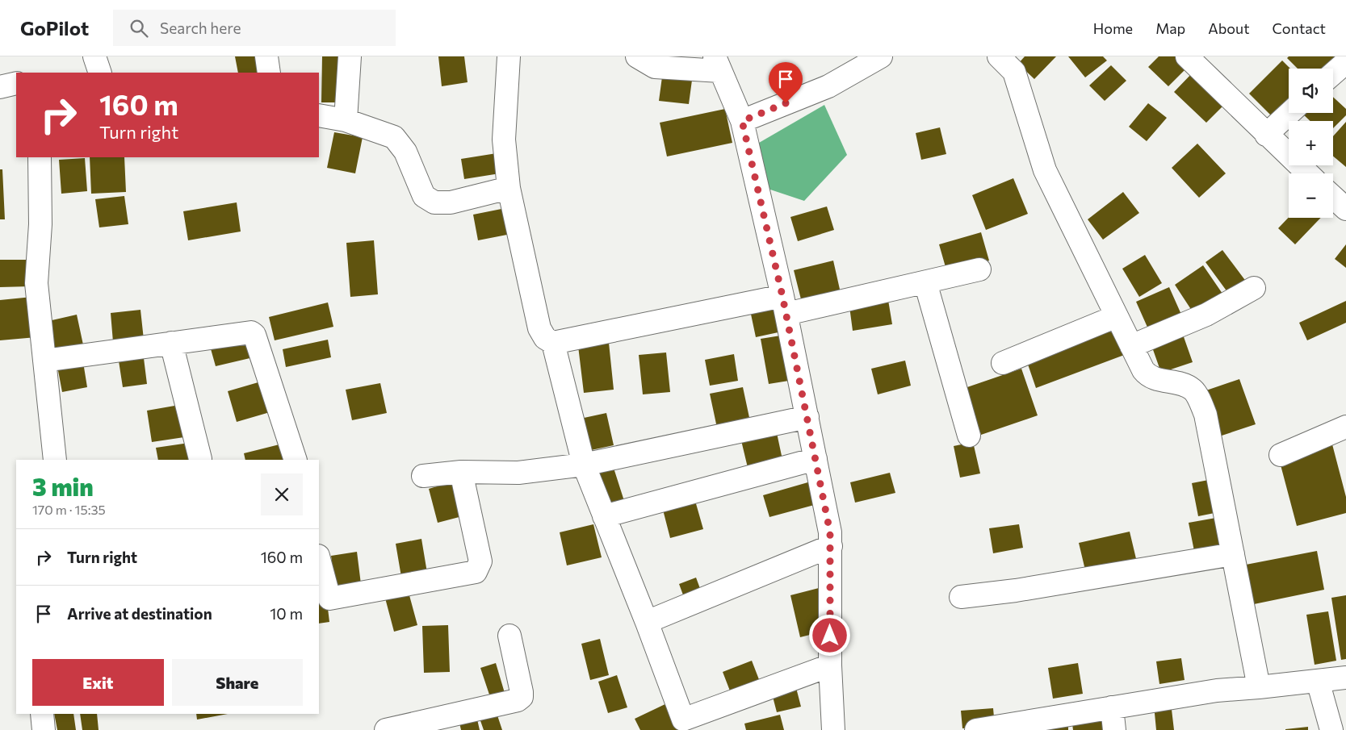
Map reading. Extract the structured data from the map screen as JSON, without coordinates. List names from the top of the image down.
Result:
{
  "page": {
    "header": "GoPilot",
    "search": "Search here",
    "nav": [
      "Home",
      "Map",
      "About",
      "Contact"
    ],
    "map_buttons": ["+", "−"],
    "turn": ["160 m", "Turn right"],
    "heading": ["3 min", "170 m · 15:35"],
    "list": [
      {
        "name": "Turn right",
        "value": "160 m"
      },
      {
        "name": "Arrive at destination",
        "value": "10 m"
      }
    ],
    "buttons": ["Exit", "Share"]
  }
}
